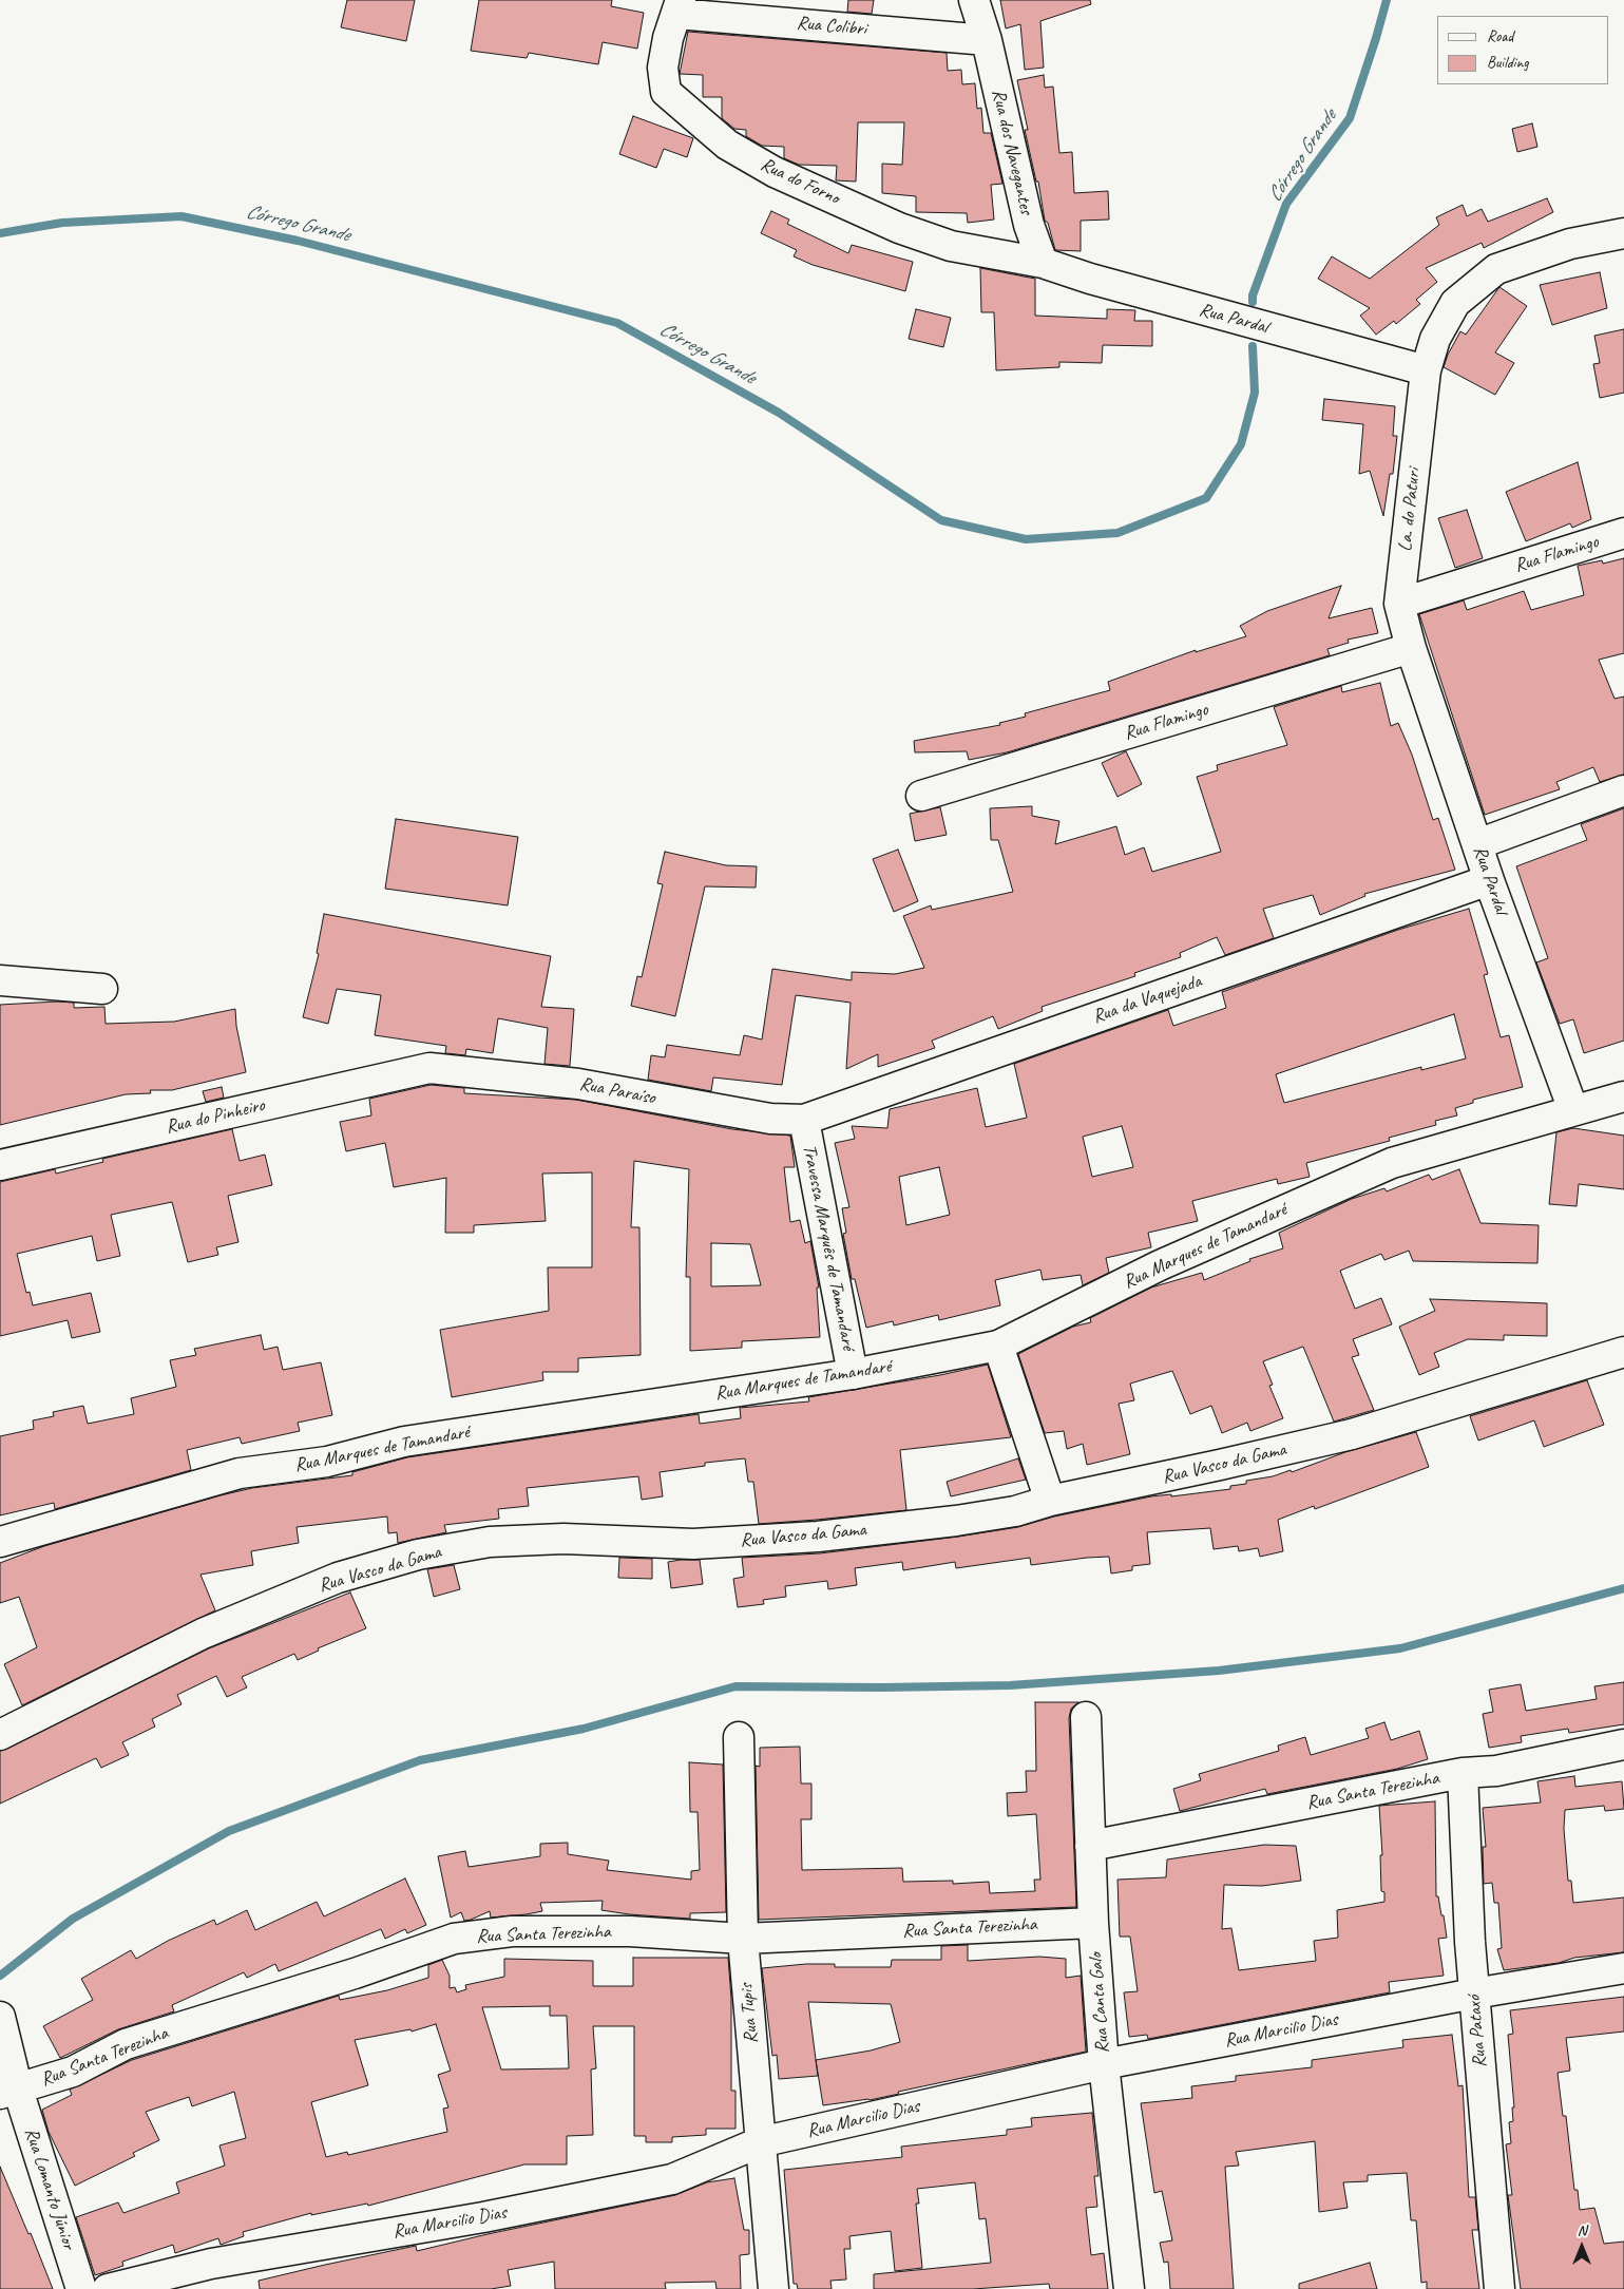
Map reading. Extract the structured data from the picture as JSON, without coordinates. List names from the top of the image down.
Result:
{
  "streets": {
    "street": [
      "Rua Colibri",
      "Rua dos Navegantes",
      "Rua do Forno",
      "Rua Pardal",
      "La. do Paturi",
      "Rua Flamingo",
      "Rua da Vaquejada",
      "Rua Paraíso",
      "Rua do Pinheiro",
      "Rua Marques de Tamandaré",
      "Travessa Marquês de Tamandaré",
      "Rua Vasco da Gama",
      "Rua Santa Terezinha",
      "Rua Canta Galo",
      "Rua Tupis",
      "Rua Marcilio Dias",
      "Rua Pataxó",
      "Rua Lomanto Júnior"
    ]
  },
  "crossings": [
    ["Rua Colibri", "Rua dos Navegantes"],
    ["Rua Colibri", "Rua do Forno"],
    ["Rua dos Navegantes", "Rua do Forno"],
    ["Rua dos Navegantes", "Rua Pardal"],
    ["Rua do Forno", "Rua Pardal"],
    ["Rua Pardal", "La. do Paturi"],
    ["Rua Pardal", "Rua Flamingo"],
    ["Rua Pardal", "Rua da Vaquejada"],
    ["Rua Pardal", "Rua Marques de Tamandaré"],
    ["La. do Paturi", "Rua Flamingo"],
    ["Rua da Vaquejada", "Rua Paraíso"],
    ["Rua da Vaquejada", "Travessa Marquês de Tamandaré"],
    ["Rua Paraíso", "Rua do Pinheiro"],
    ["Rua Paraíso", "Travessa Marquês de Tamandaré"],
    ["Rua Marques de Tamandaré", "Travessa Marquês de Tamandaré"],
    ["Rua Santa Terezinha", "Rua Canta Galo"],
    ["Rua Santa Terezinha", "Rua Tupis"],
    ["Rua Santa Terezinha", "Rua Pataxó"],
    ["Rua Santa Terezinha", "Rua Lomanto Júnior"],
    ["Rua Canta Galo", "Rua Marcilio Dias"],
    ["Rua Tupis", "Rua Marcilio Dias"],
    ["Rua Marcilio Dias", "Rua Pataxó"]
  ],
  "water": ["Córrego Grande"],
  "legend": ["Road", "Building"],
  "north": "top"
}
